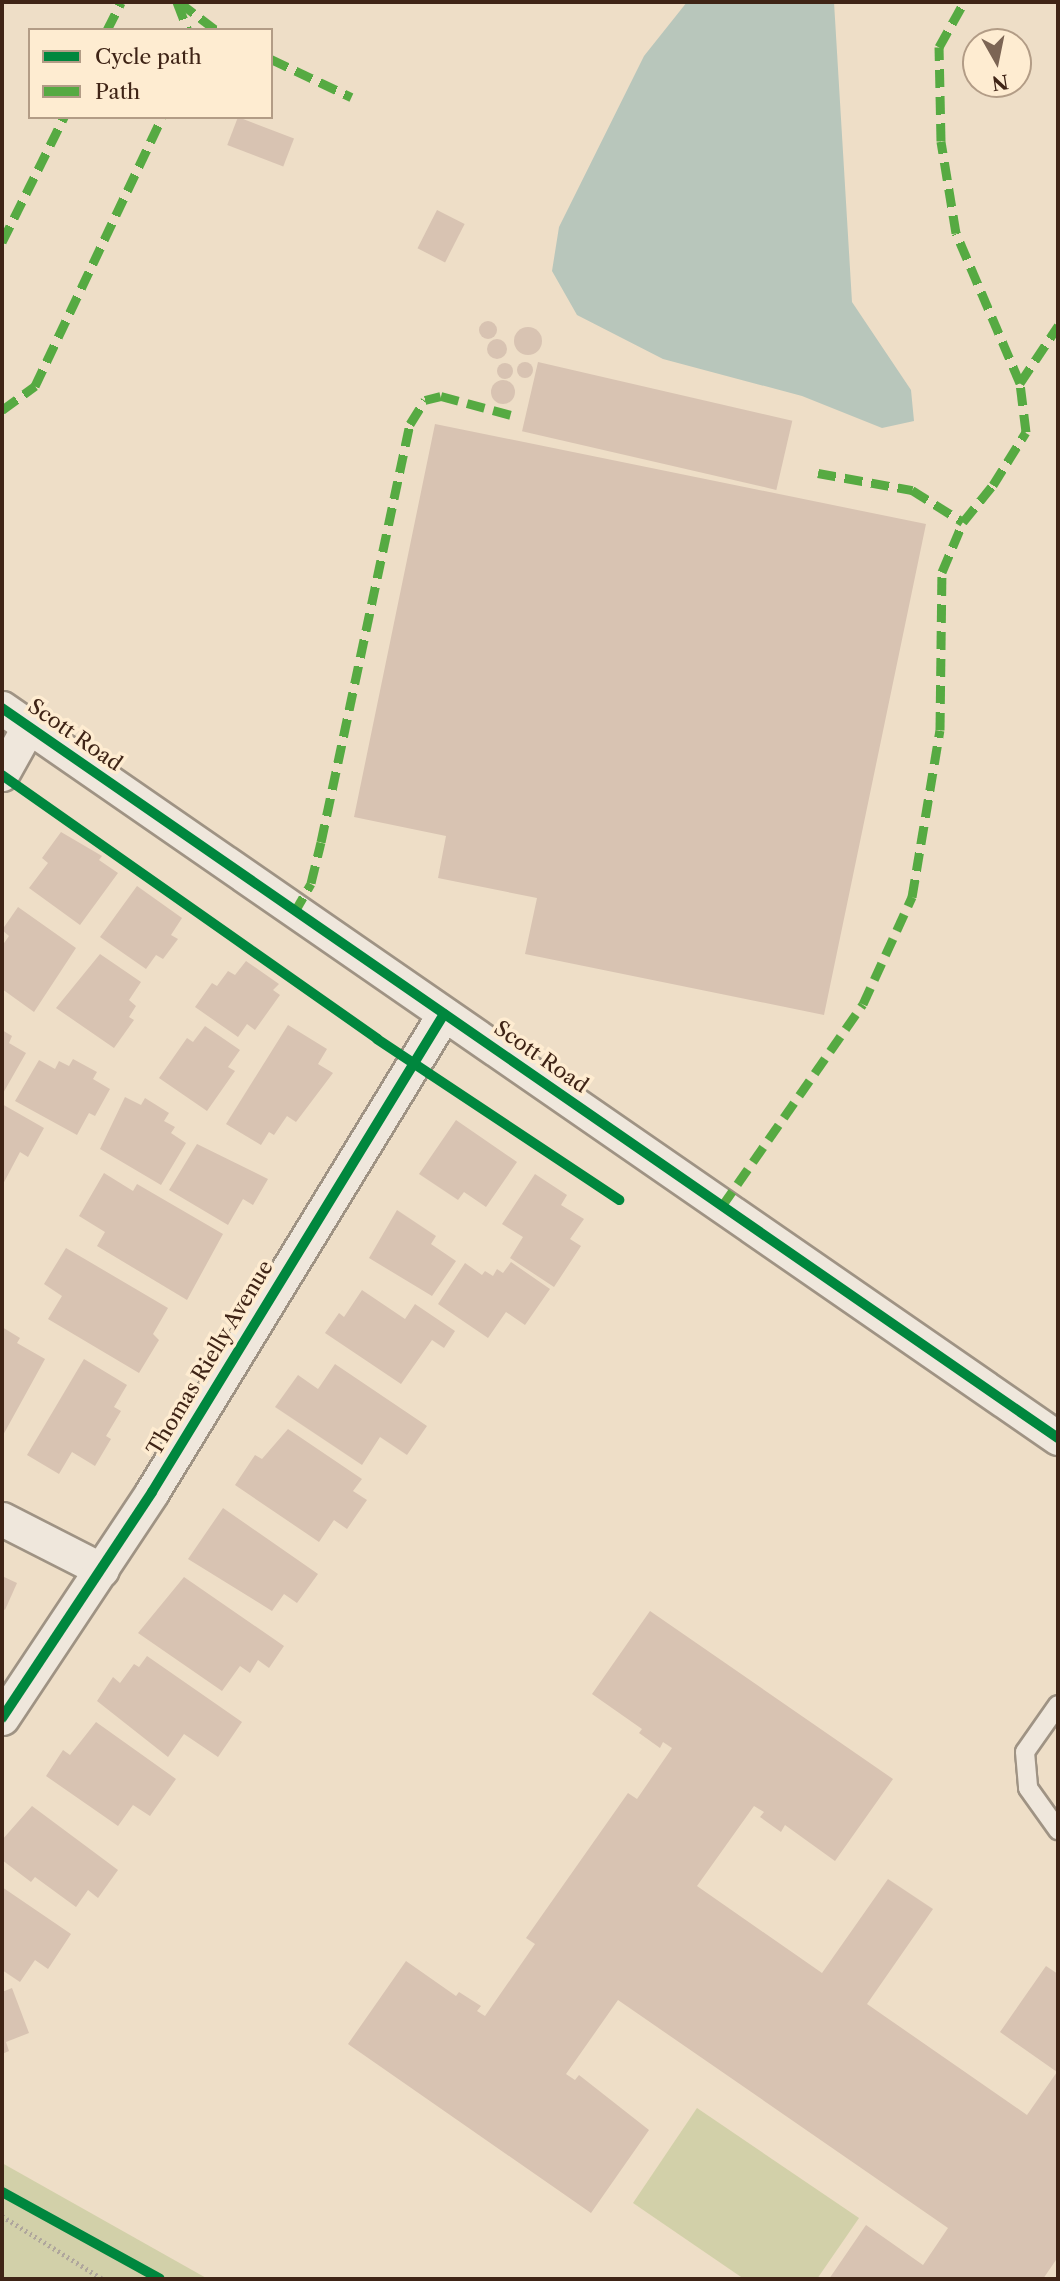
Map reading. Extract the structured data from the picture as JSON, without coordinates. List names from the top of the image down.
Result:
{
  "streets": {
    "street": ["Scott Road", "Thomas Rielly Avenue"]
  },
  "crossings": [
    ["Scott Road", "Thomas Rielly Avenue"]
  ],
  "legend": ["Cycle path", "Path"],
  "north": "bottom"
}
